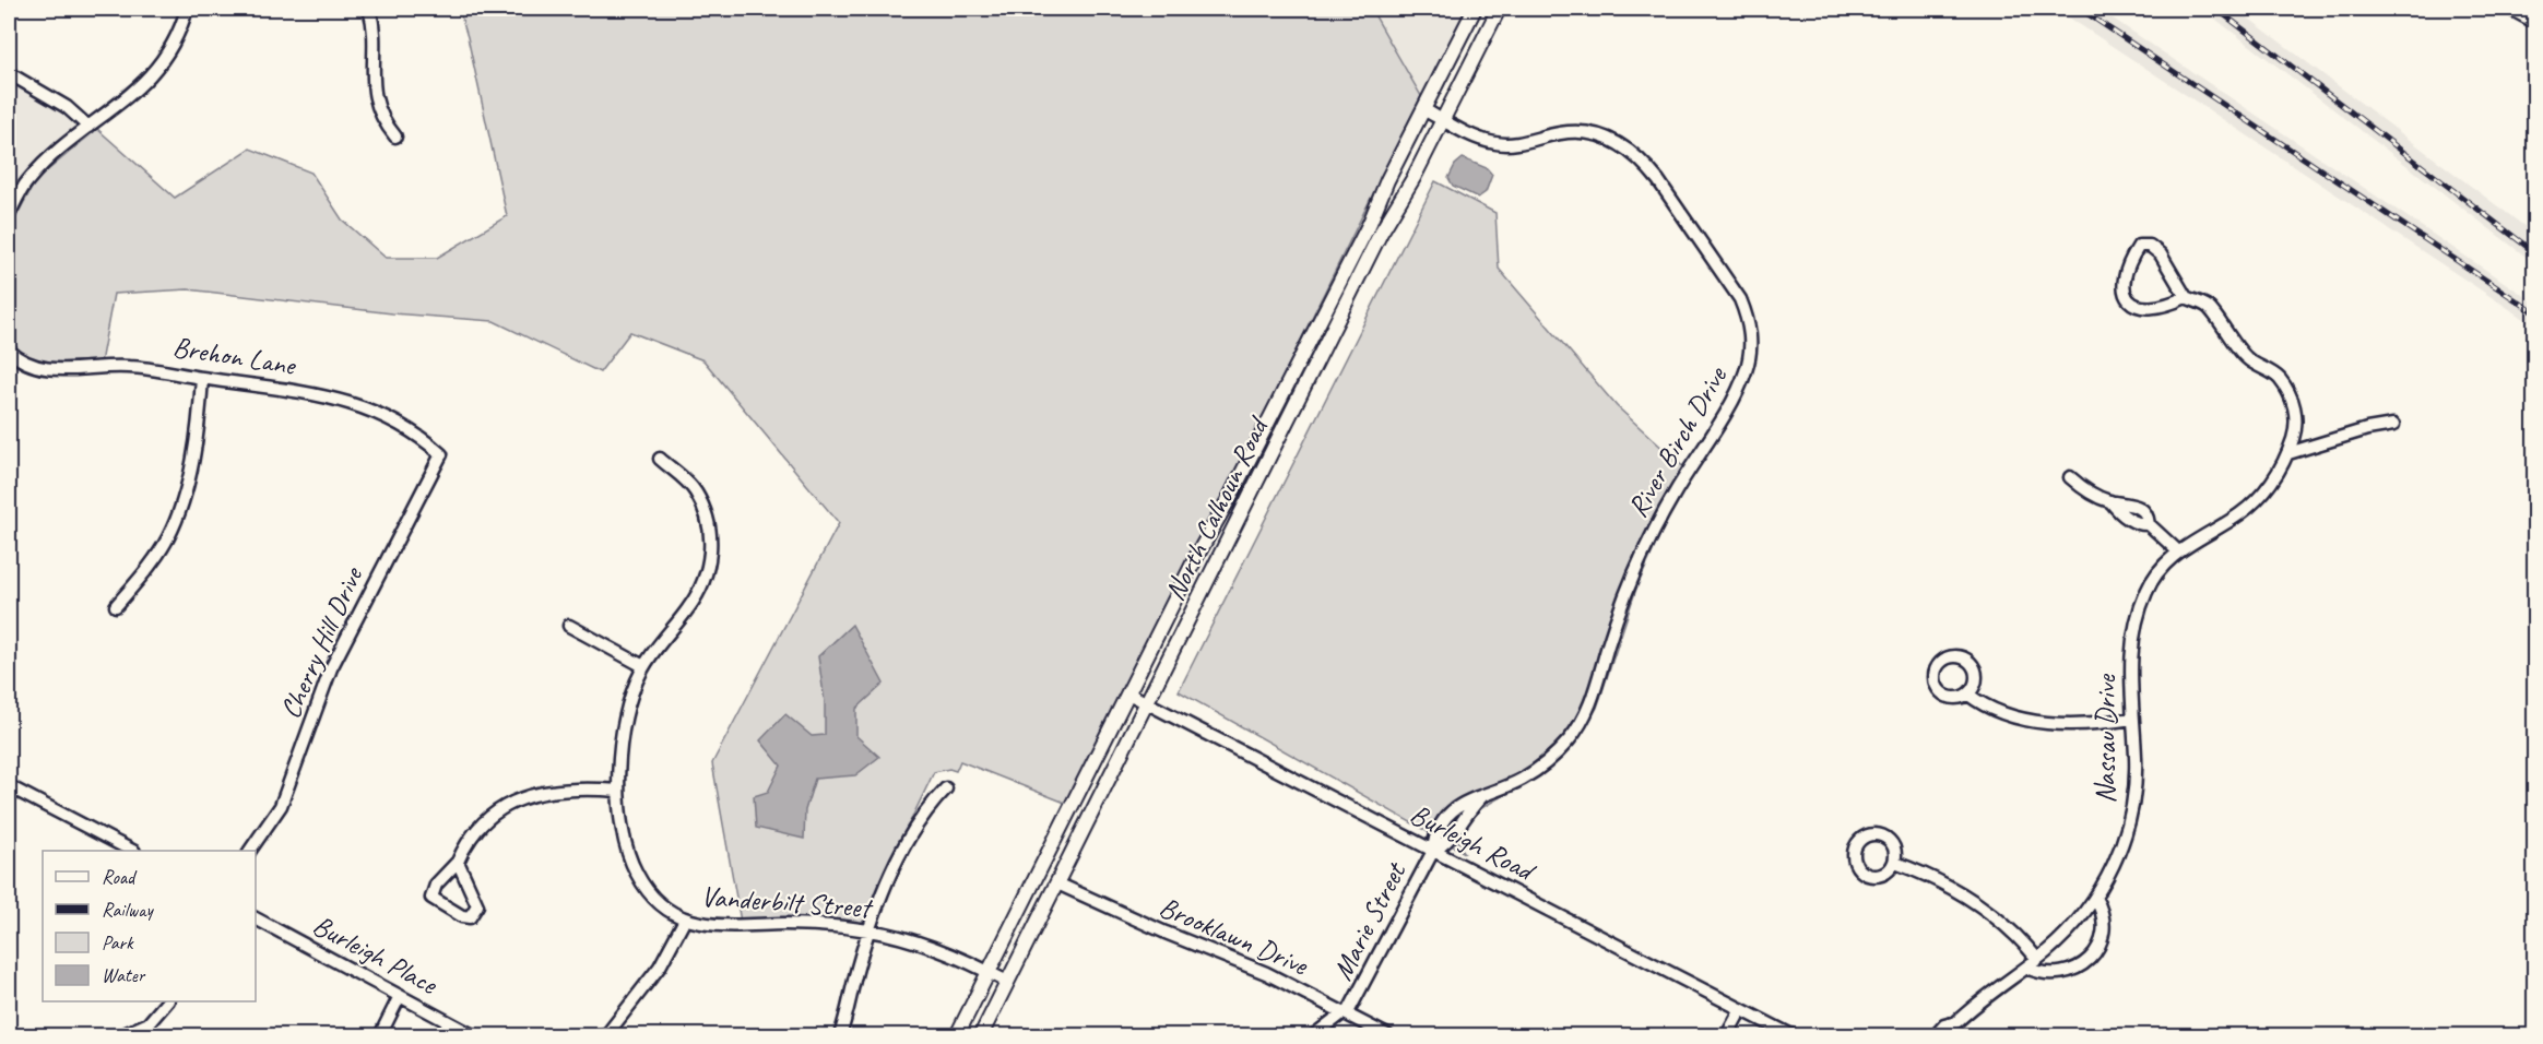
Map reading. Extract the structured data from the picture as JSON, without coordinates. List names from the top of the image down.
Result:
{
  "streets": {
    "main road": ["North Calhoun Road"],
    "street": [
      "Brehon Lane",
      "River Birch Drive",
      "Cherry Hill Drive",
      "Nassau Drive",
      "Burleigh Road",
      "Vanderbilt Street",
      "Marie Street",
      "Brooklawn Drive",
      "Burleigh Place"
    ]
  },
  "crossings": [
    ["Brehon Lane", "Cherry Hill Drive"],
    ["River Birch Drive", "North Calhoun Road"],
    ["River Birch Drive", "Burleigh Road"],
    ["River Birch Drive", "Marie Street"],
    ["North Calhoun Road", "Burleigh Road"],
    ["North Calhoun Road", "Vanderbilt Street"],
    ["North Calhoun Road", "Brooklawn Drive"],
    ["Burleigh Road", "Marie Street"],
    ["Marie Street", "Brooklawn Drive"]
  ],
  "legend": [
    "Road",
    "Railway",
    "Park",
    "Water"
  ]
}
